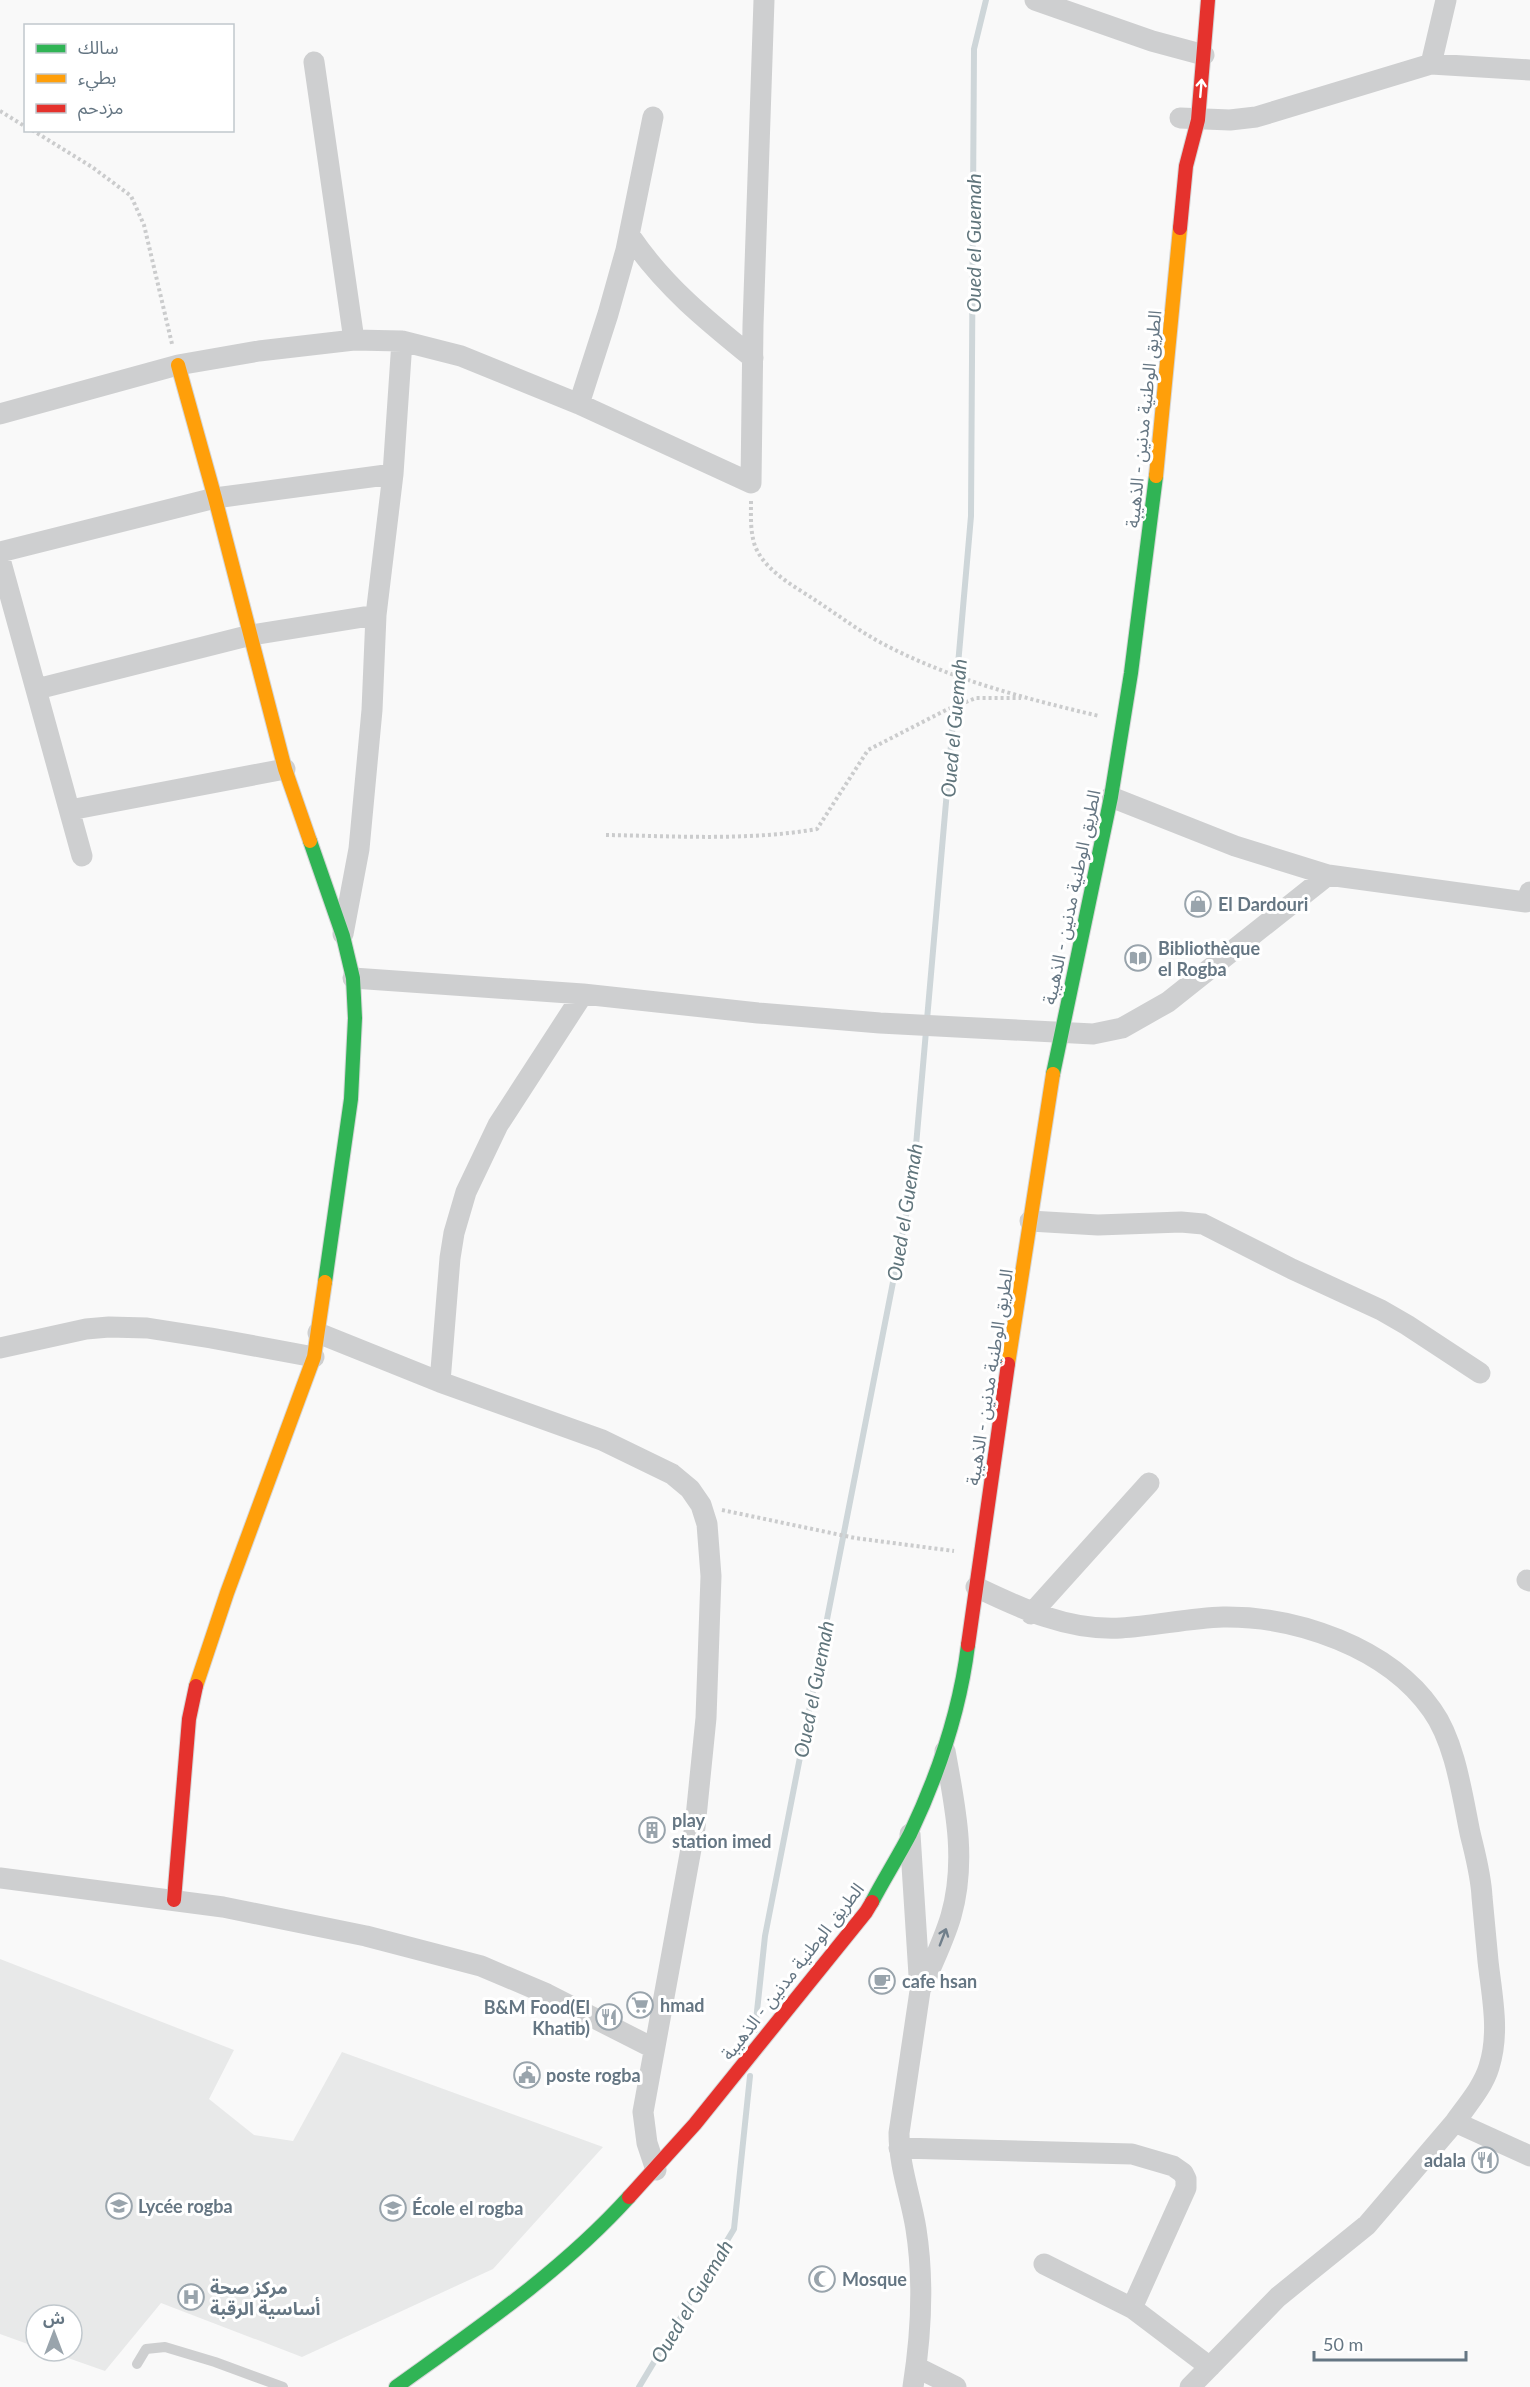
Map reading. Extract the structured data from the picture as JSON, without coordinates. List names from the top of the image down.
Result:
{
  "streets": {
    "main road": ["الطريق الوطنية مدنين - الذهيبة"]
  },
  "water": ["Oued el Guemah"],
  "places": {
    "shop": ["El Dardouri"],
    "library": ["Bibliothèque el Rogba"],
    "building": ["play station imed"],
    "cafe": ["cafe hsan"],
    "supermarket": ["hmad"],
    "restaurant": ["B&M Food(El Khatib)", "adala"],
    "public building": ["poste rogba"],
    "school or university": ["Lycée rogba", "École el rogba"],
    "mosque": ["Mosque"],
    "hospital": ["مركز صحة أساسية الرقبة"]
  },
  "legend": ["سالك", "بطيء", "مزدحم"],
  "scale_bar": "50 m",
  "north": "top"
}
